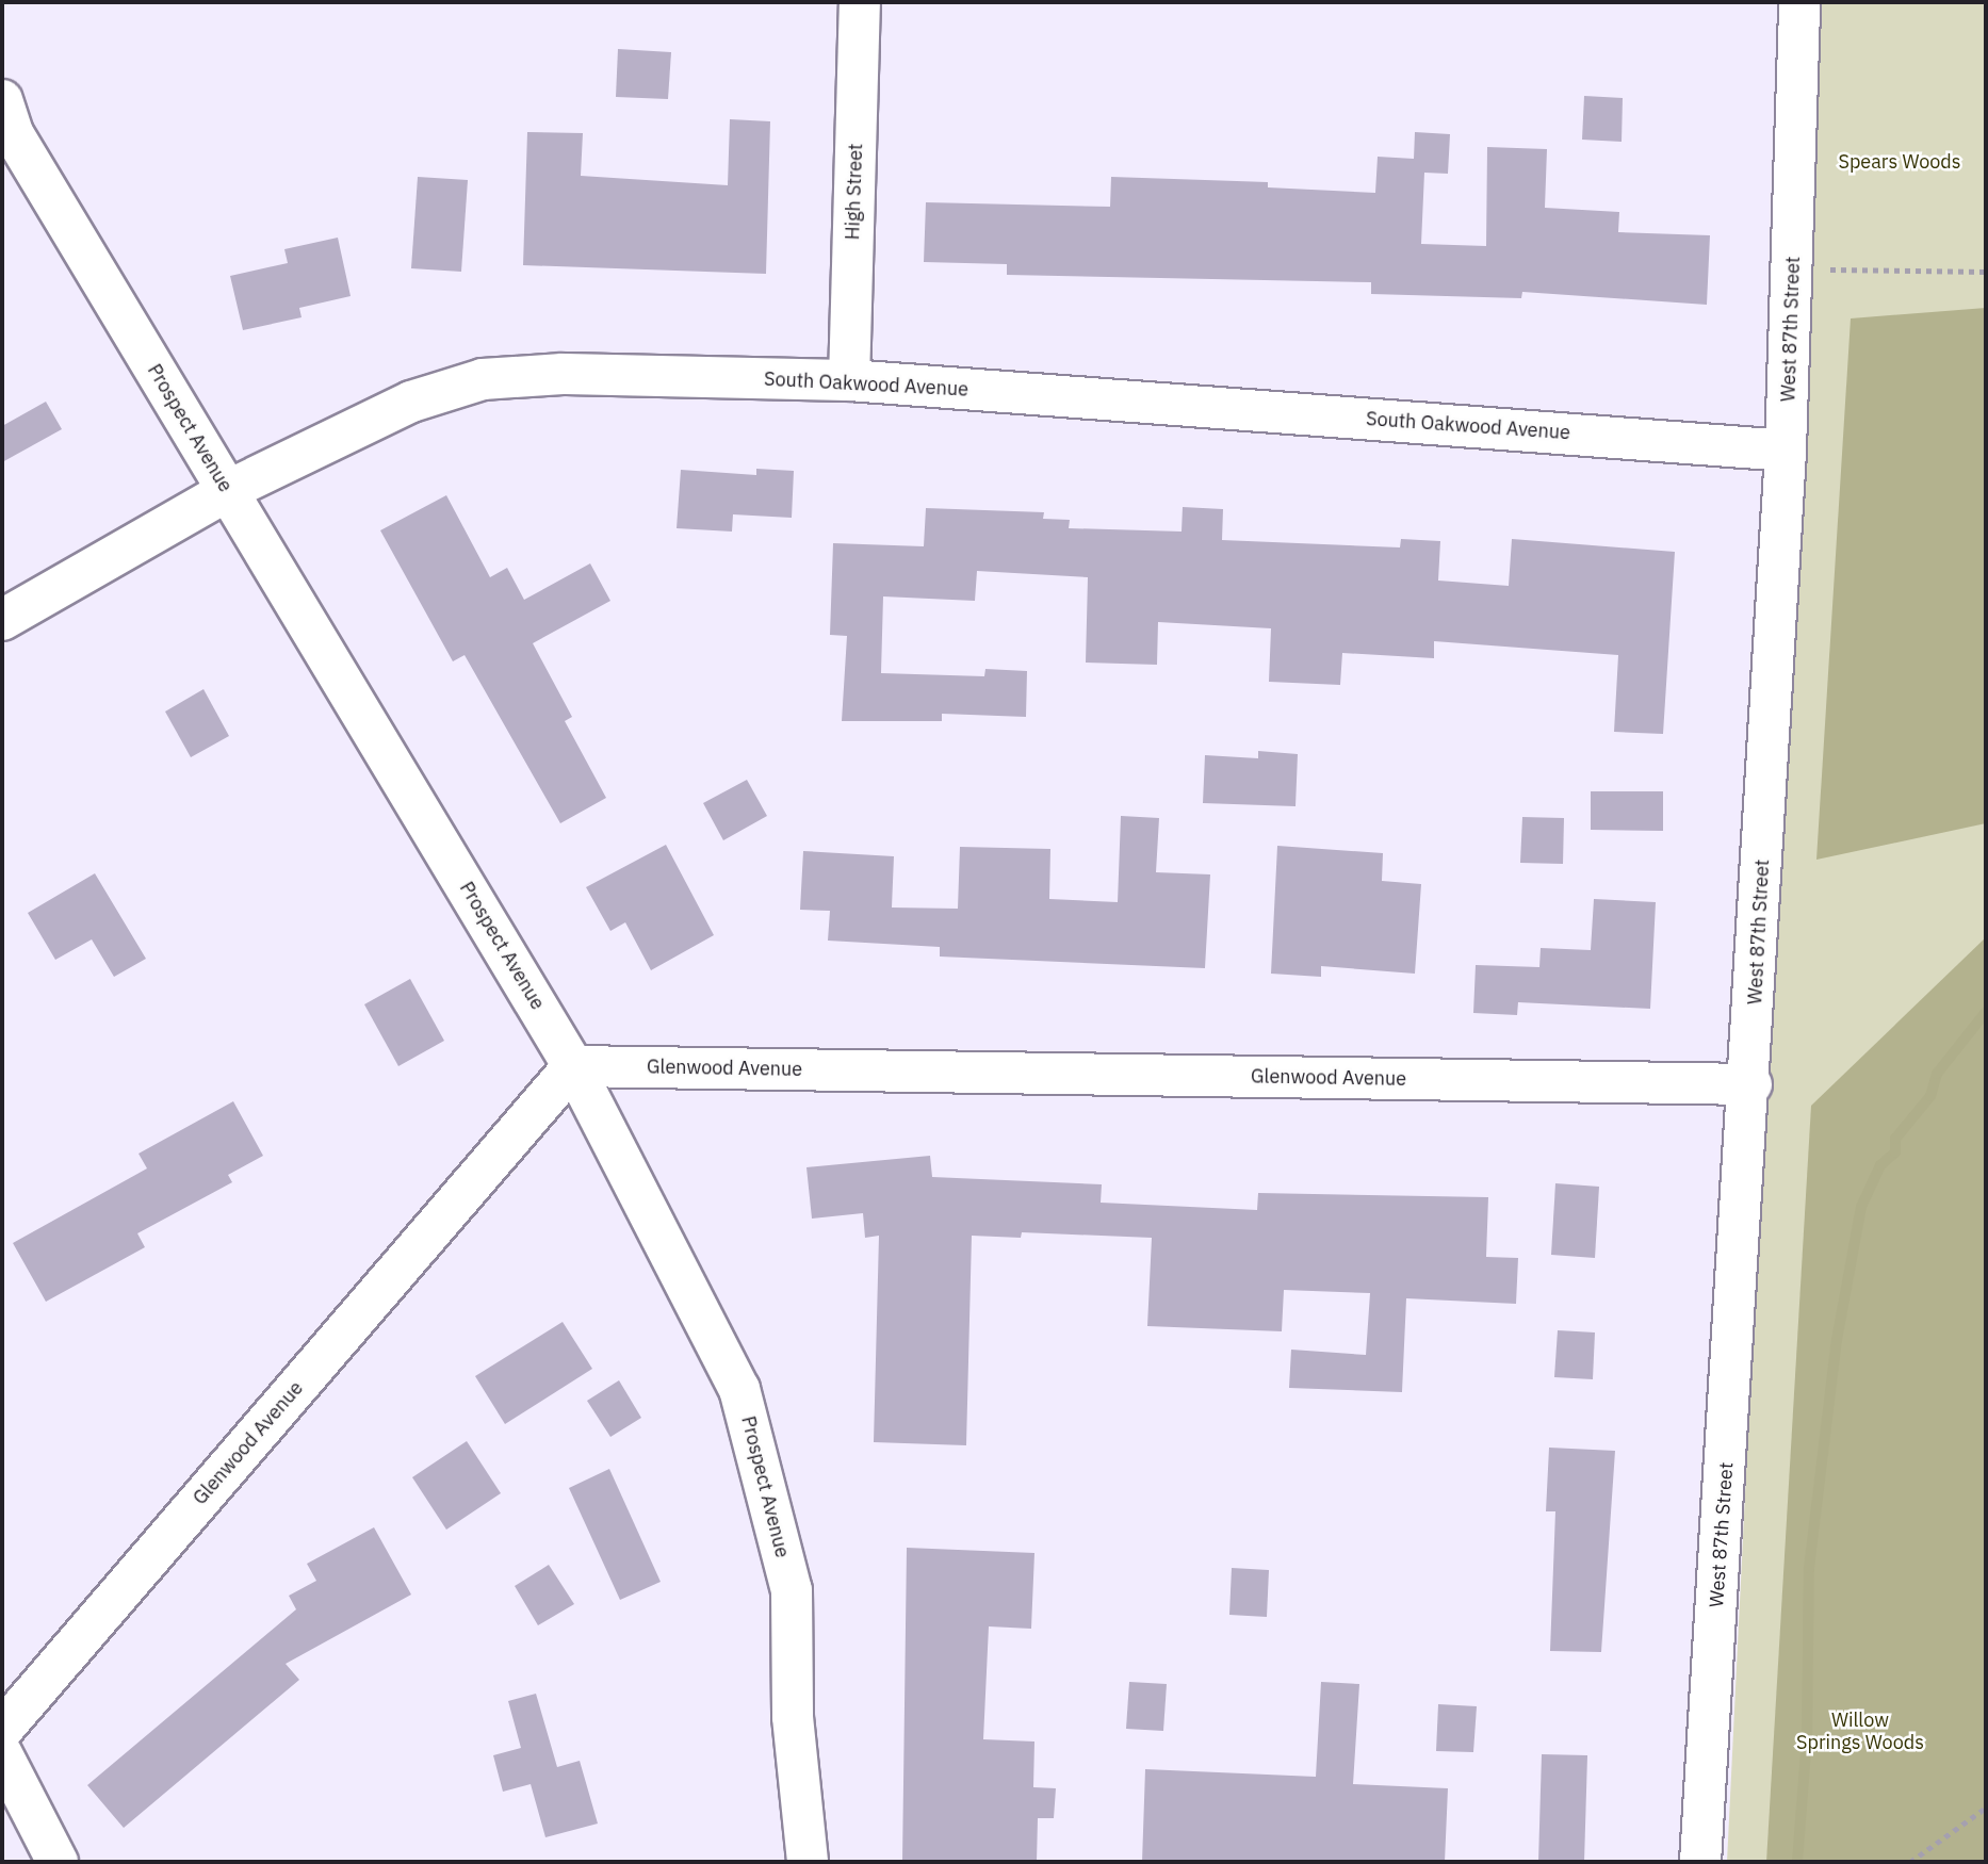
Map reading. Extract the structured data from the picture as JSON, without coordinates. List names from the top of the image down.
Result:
{
  "streets": {
    "street": [
      "High Street",
      "West 87th Street",
      "South Oakwood Avenue",
      "Prospect Avenue",
      "Glenwood Avenue"
    ]
  },
  "crossings": [
    ["High Street", "South Oakwood Avenue"],
    ["West 87th Street", "South Oakwood Avenue"],
    ["West 87th Street", "Glenwood Avenue"],
    ["South Oakwood Avenue", "Prospect Avenue"],
    ["Prospect Avenue", "Glenwood Avenue"]
  ],
  "parks": ["Spears Woods", "Willow Springs Woods"]
}
